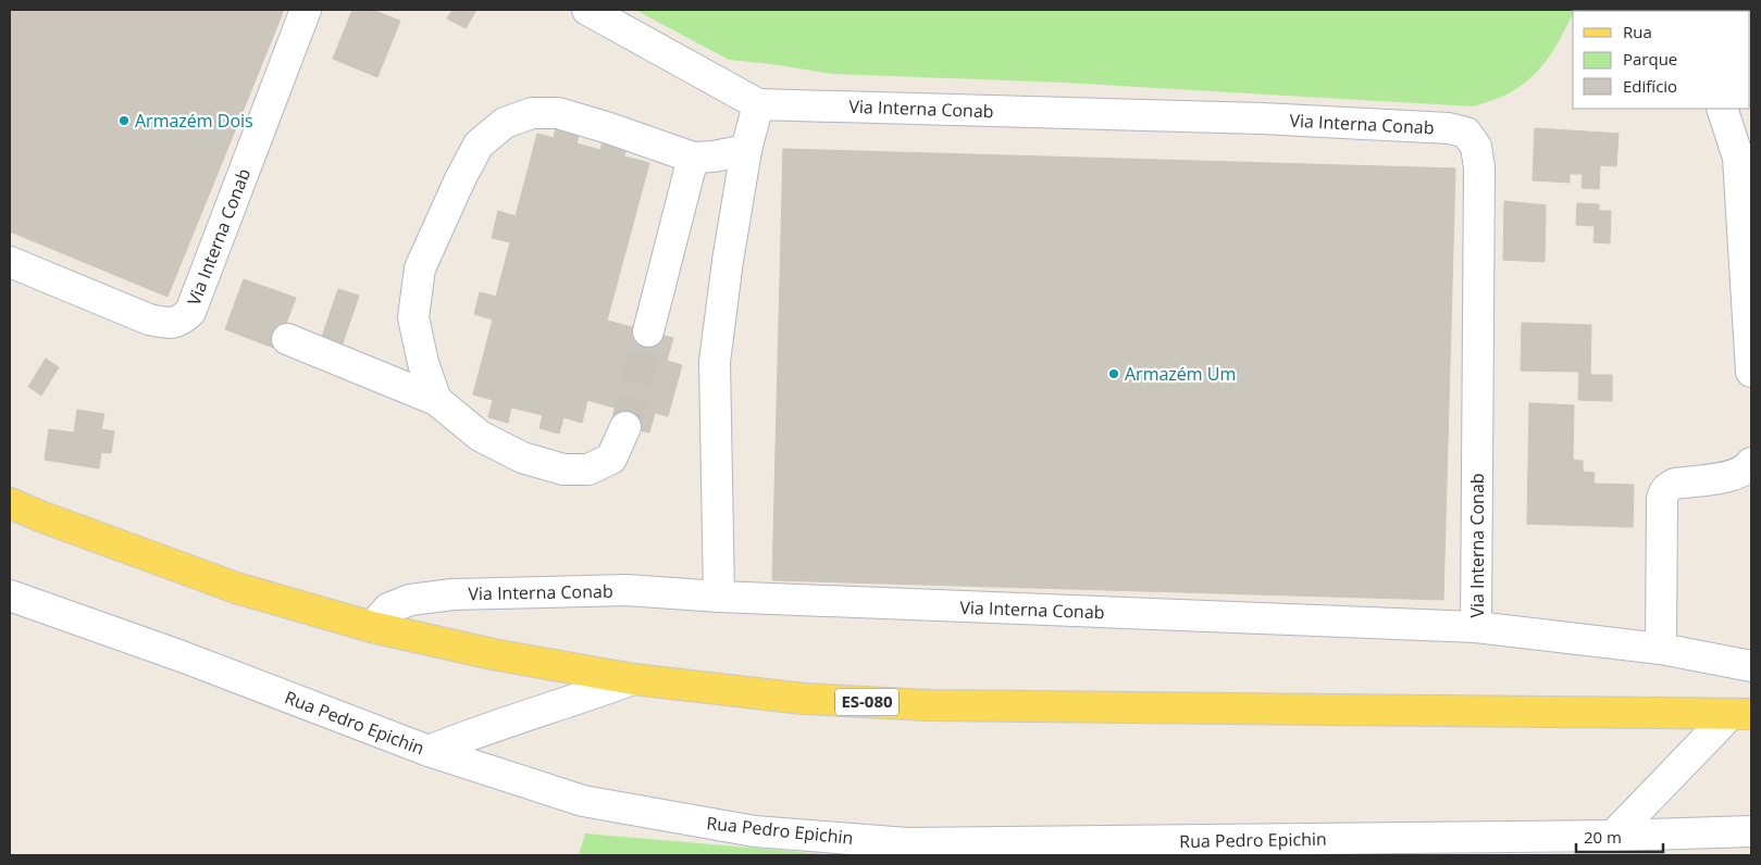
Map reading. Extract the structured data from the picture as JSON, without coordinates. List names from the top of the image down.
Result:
{
  "streets": {
    "main road": ["ES-080"],
    "street": ["Via Interna Conab", "Rua Pedro Epichin"]
  },
  "crossings": [
    ["Via Interna Conab", "ES-080"]
  ],
  "places": ["Armazém Dois", "Armazém Um"],
  "legend": ["Rua", "Parque", "Edifício"],
  "scale_bar": "20 m"
}
